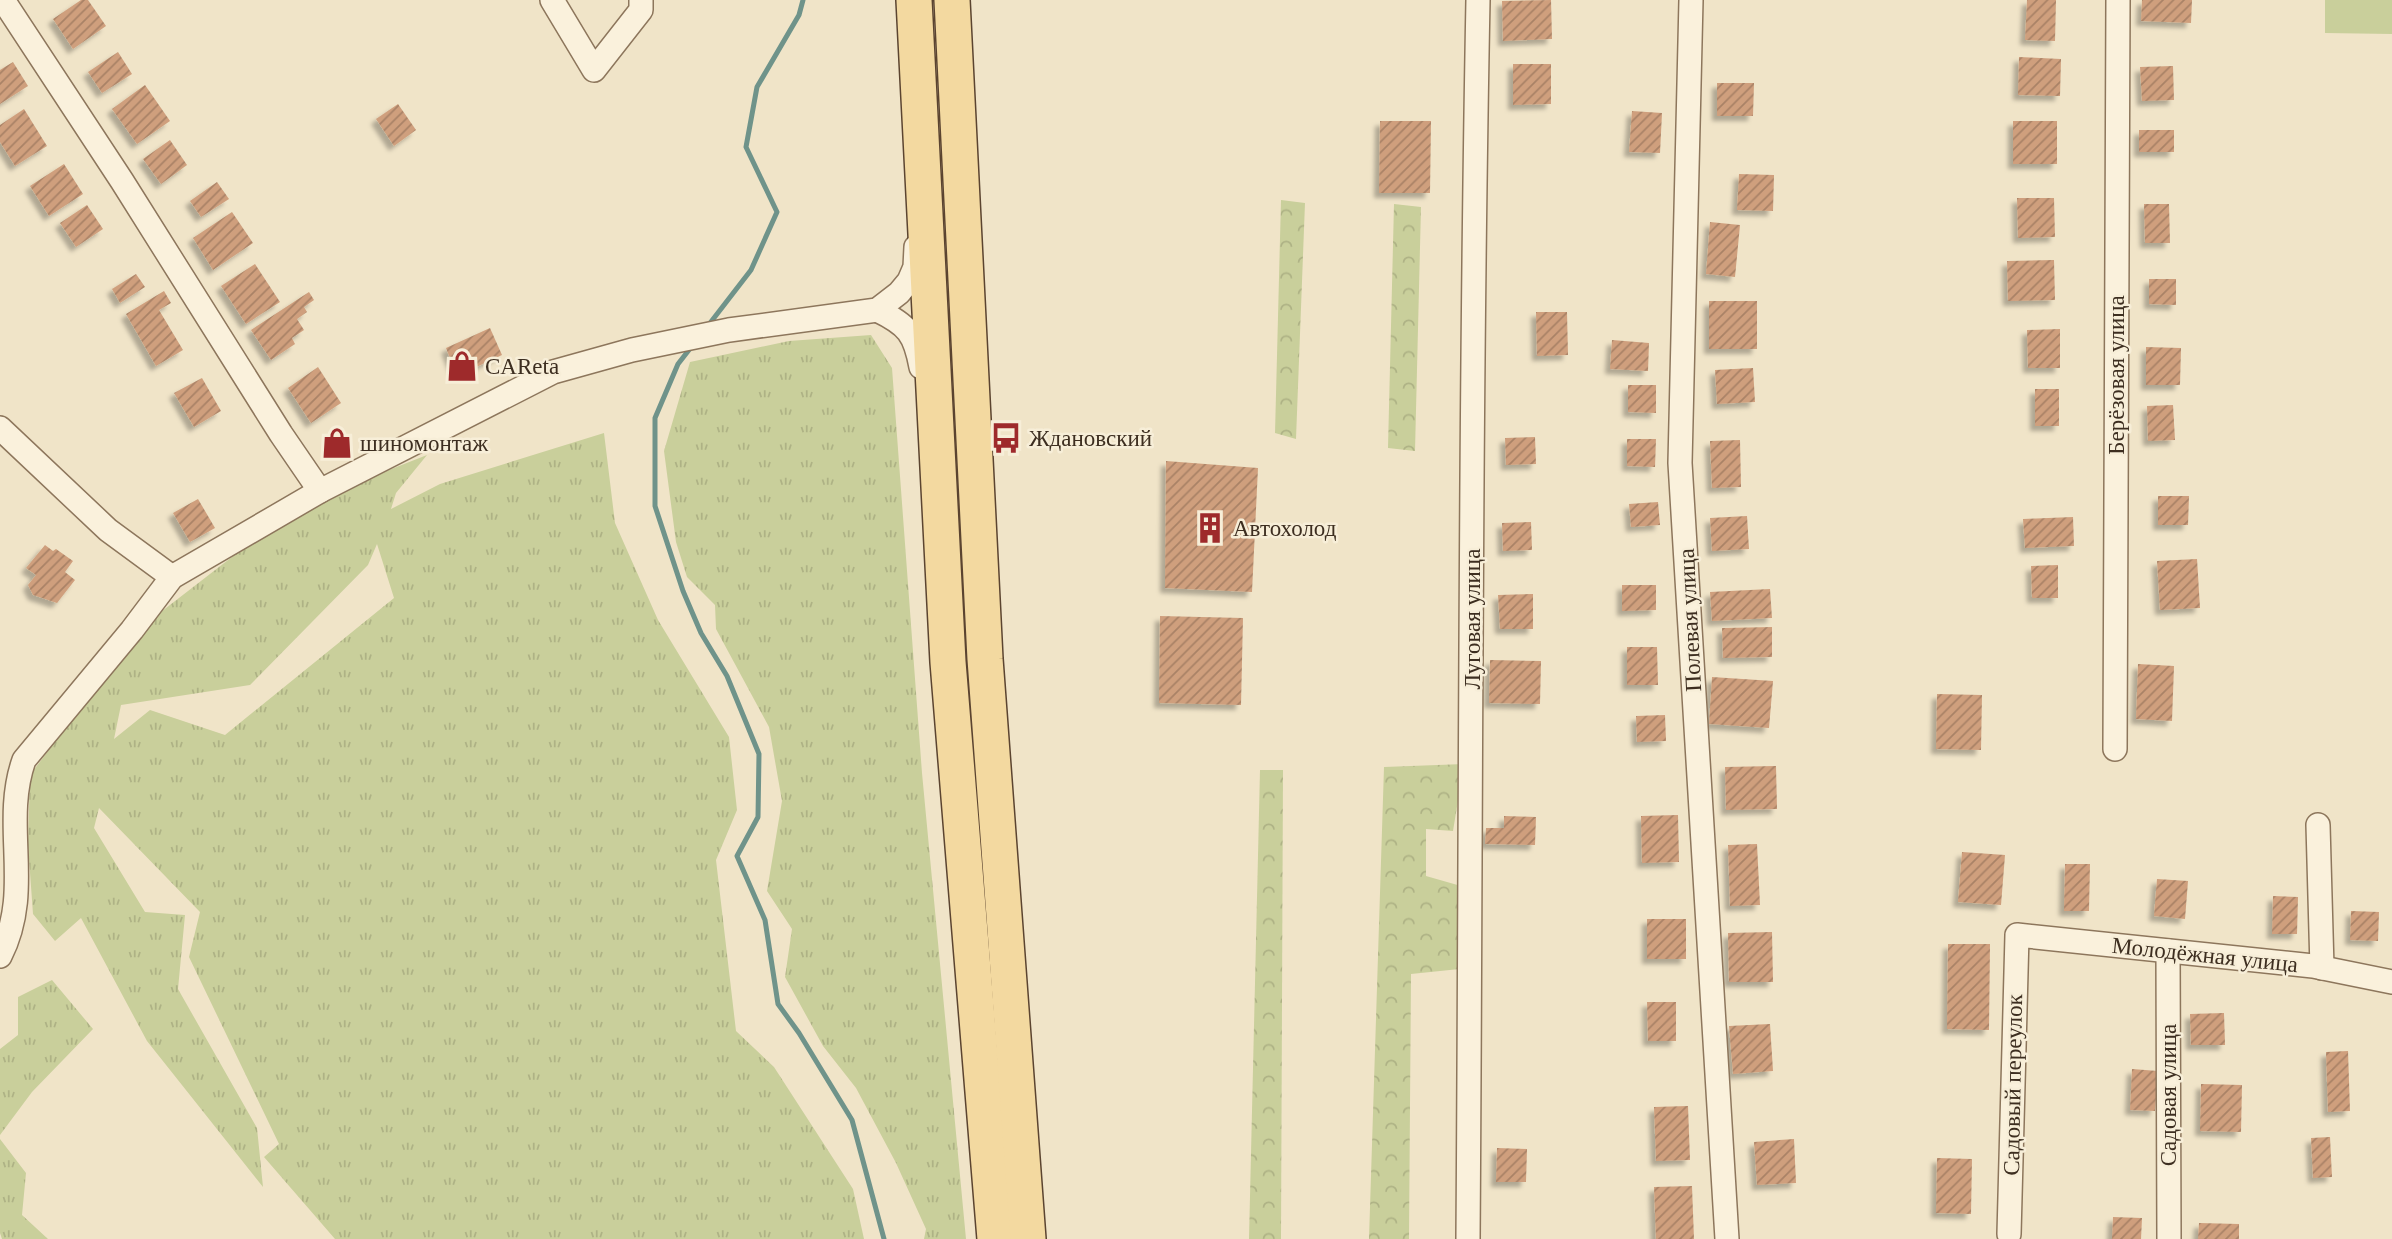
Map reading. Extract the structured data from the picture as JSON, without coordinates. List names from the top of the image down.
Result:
{
  "streets": {
    "street": [
      "Берёзовая улица",
      "Луговая улица",
      "Полевая улица",
      "Молодёжная улица",
      "Садовый переулок",
      "Садовая улица"
    ]
  },
  "crossings": [
    ["Молодёжная улица", "Садовый переулок"],
    ["Молодёжная улица", "Садовая улица"]
  ],
  "places": {
    "shop": ["CAReta", "шиномонтаж"],
    "bus stop": ["Ждановский"],
    "building": ["Автохолод"]
  }
}
